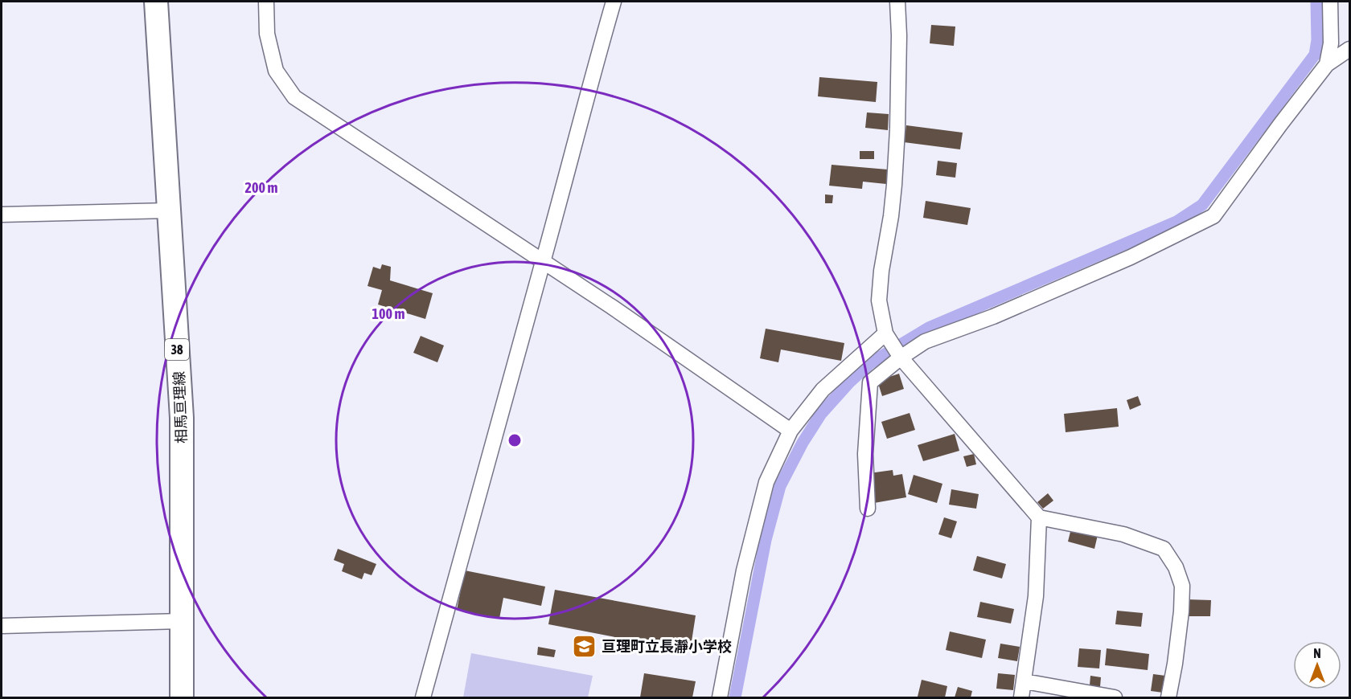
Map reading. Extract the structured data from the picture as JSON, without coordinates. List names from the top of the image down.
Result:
{
  "streets": {
    "main road": ["38", "相馬亘理線"]
  },
  "places": {
    "school or university": ["亘理町立長瀞小学校"]
  },
  "north": "top",
  "rings": ["200 m", "100 m"]
}
